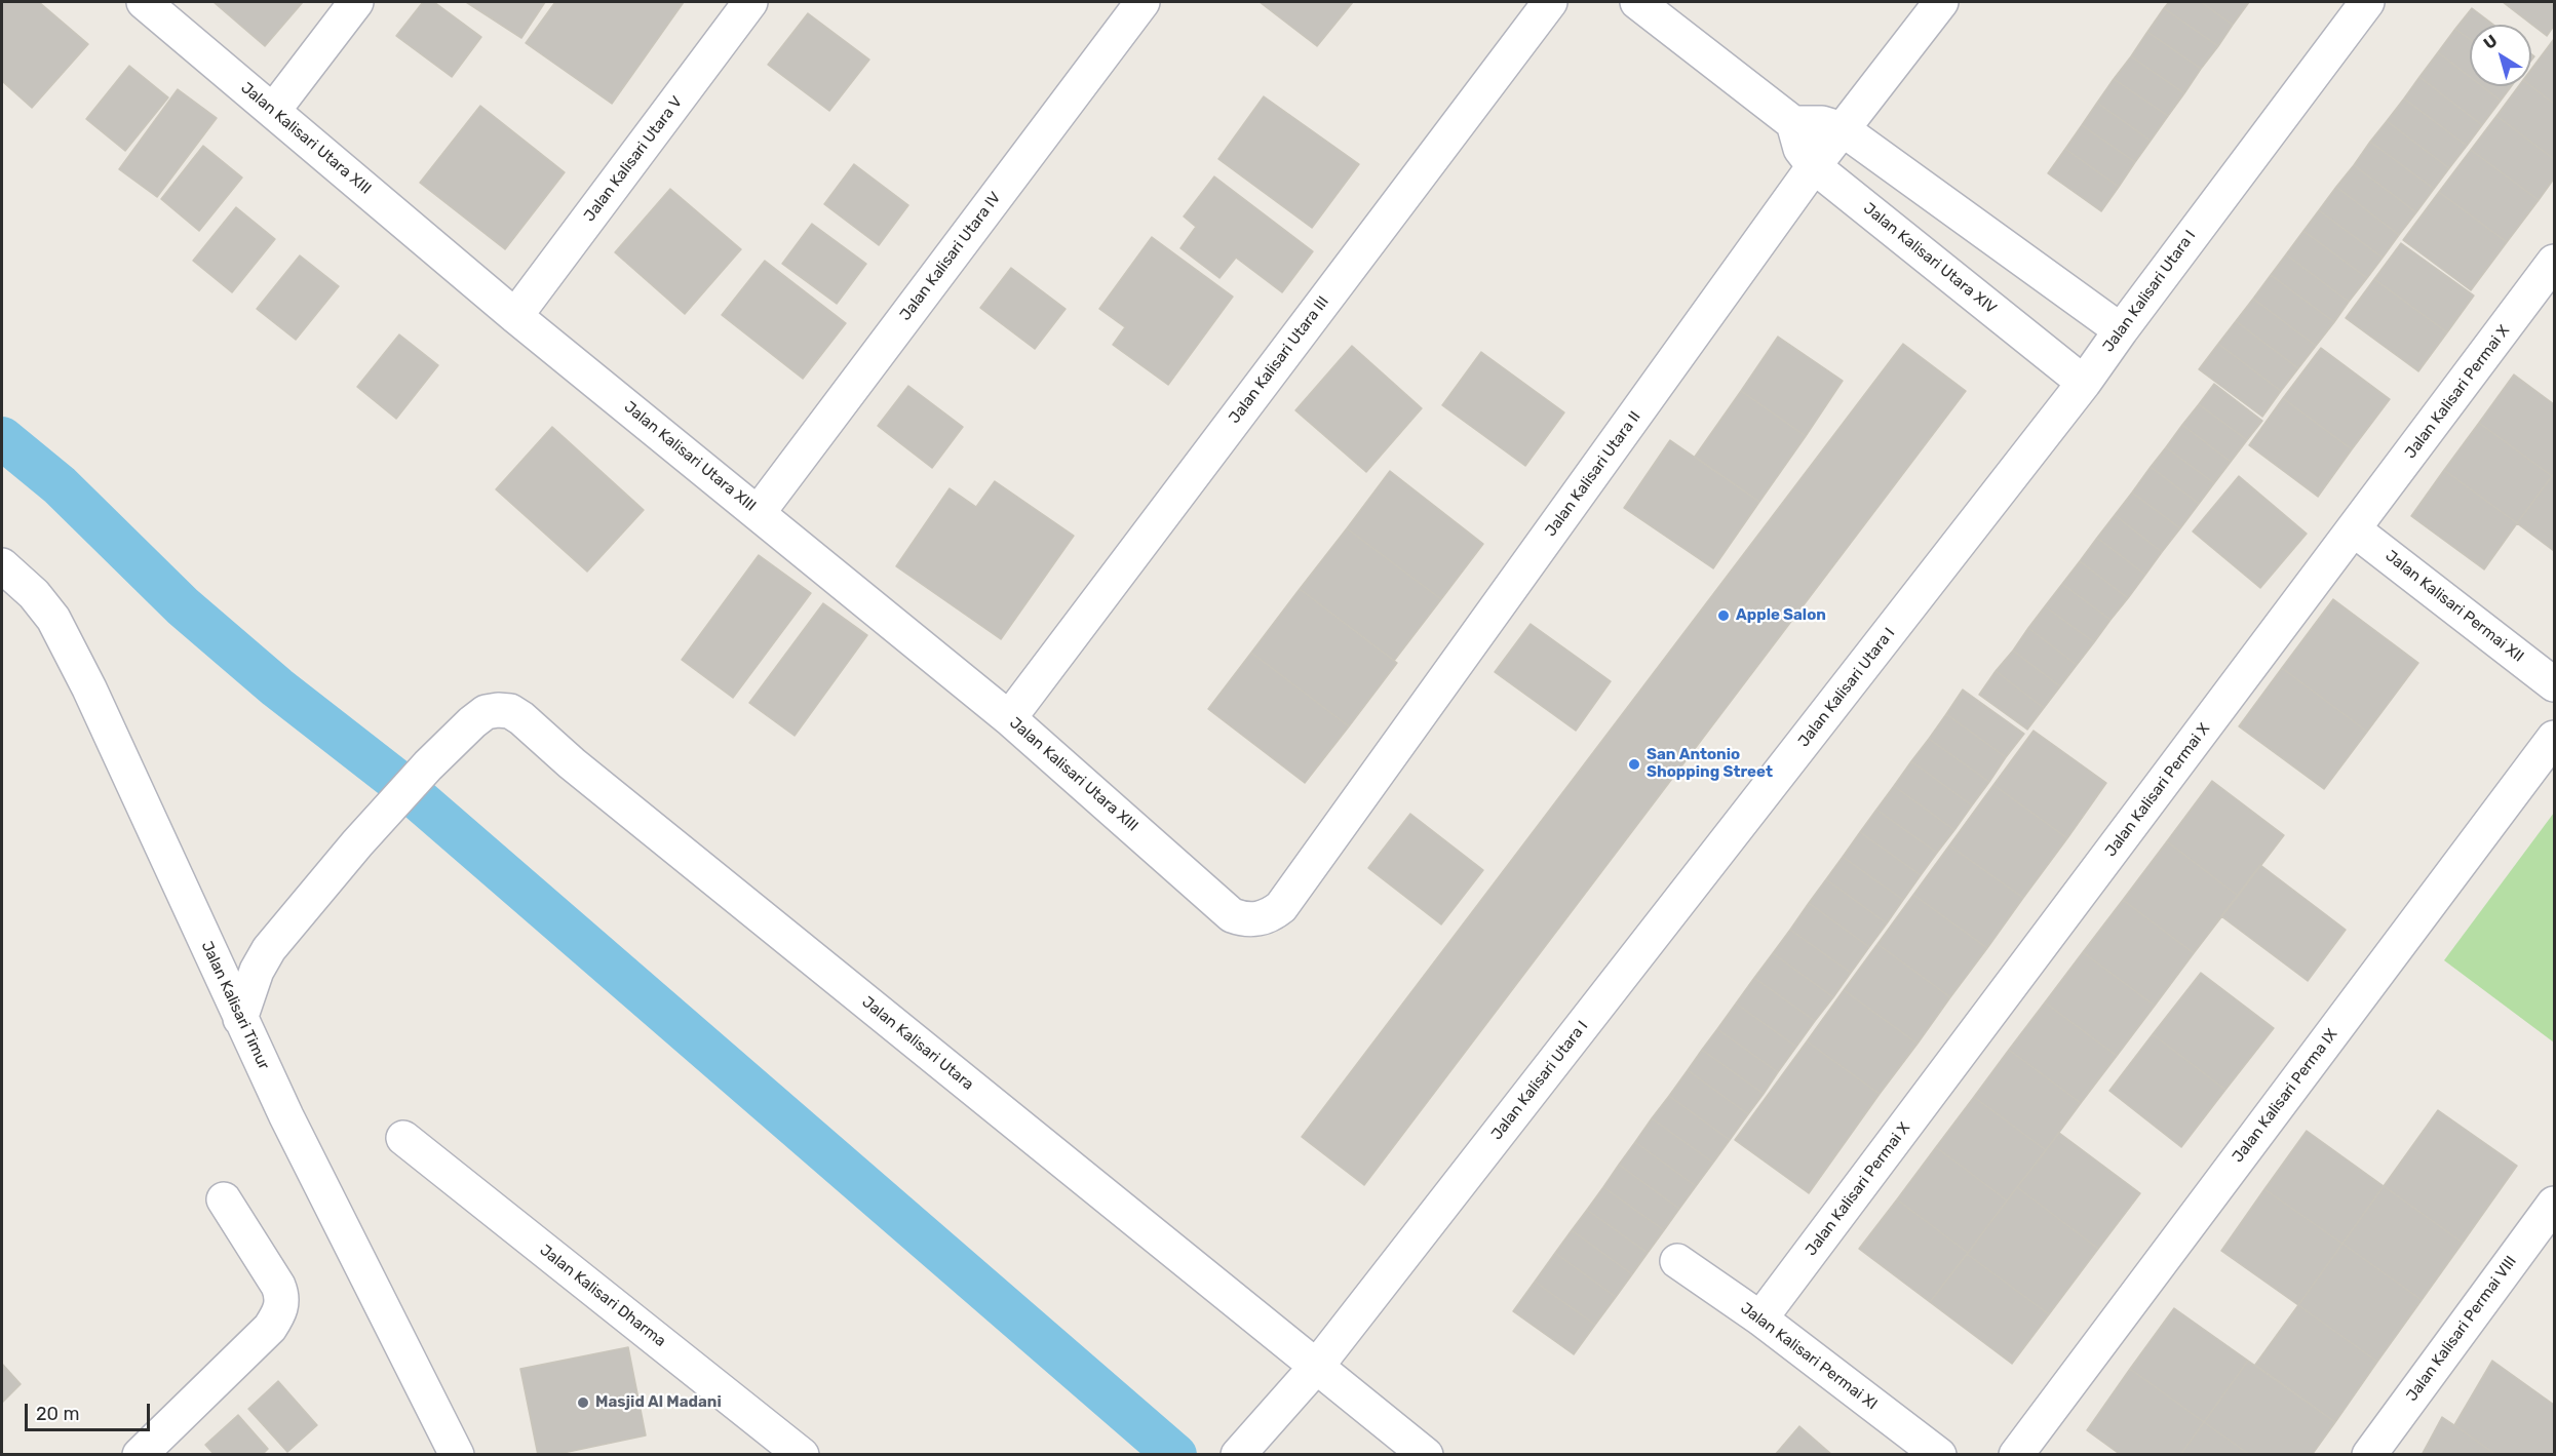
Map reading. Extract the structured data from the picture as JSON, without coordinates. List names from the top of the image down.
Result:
{
  "streets": {
    "street": [
      "Jalan Kalisari Utara XIII",
      "Jalan Kalisari Utara V",
      "Jalan Kalisari Utara IV",
      "Jalan Kalisari Utara XIV",
      "Jalan Kalisari Utara I",
      "Jalan Kalisari Utara III",
      "Jalan Kalisari Permai X",
      "Jalan Kalisari Utara II",
      "Jalan Kalisari Permai XII",
      "Jalan Kalisari Timur",
      "Jalan Kalisari Utara",
      "Jalan Kalisari Perma IX",
      "Jalan Kalisari Dharma",
      "Jalan Kalisari Permai VIII",
      "Jalan Kalisari Permai XI"
    ]
  },
  "crossings": [
    ["Jalan Kalisari Utara XIII", "Jalan Kalisari Utara V"],
    ["Jalan Kalisari Utara XIII", "Jalan Kalisari Utara IV"],
    ["Jalan Kalisari Utara XIII", "Jalan Kalisari Utara III"],
    ["Jalan Kalisari Utara XIII", "Jalan Kalisari Utara II"],
    ["Jalan Kalisari Utara XIV", "Jalan Kalisari Utara I"],
    ["Jalan Kalisari Utara XIV", "Jalan Kalisari Utara II"],
    ["Jalan Kalisari Utara I", "Jalan Kalisari Utara"],
    ["Jalan Kalisari Permai X", "Jalan Kalisari Permai XII"],
    ["Jalan Kalisari Permai X", "Jalan Kalisari Permai XI"],
    ["Jalan Kalisari Timur", "Jalan Kalisari Utara"]
  ],
  "places": ["Apple Salon", "San Antonio Shopping Street", "Masjid Al Madani"],
  "scale_bar": "20 m",
  "north": "top left"
}
